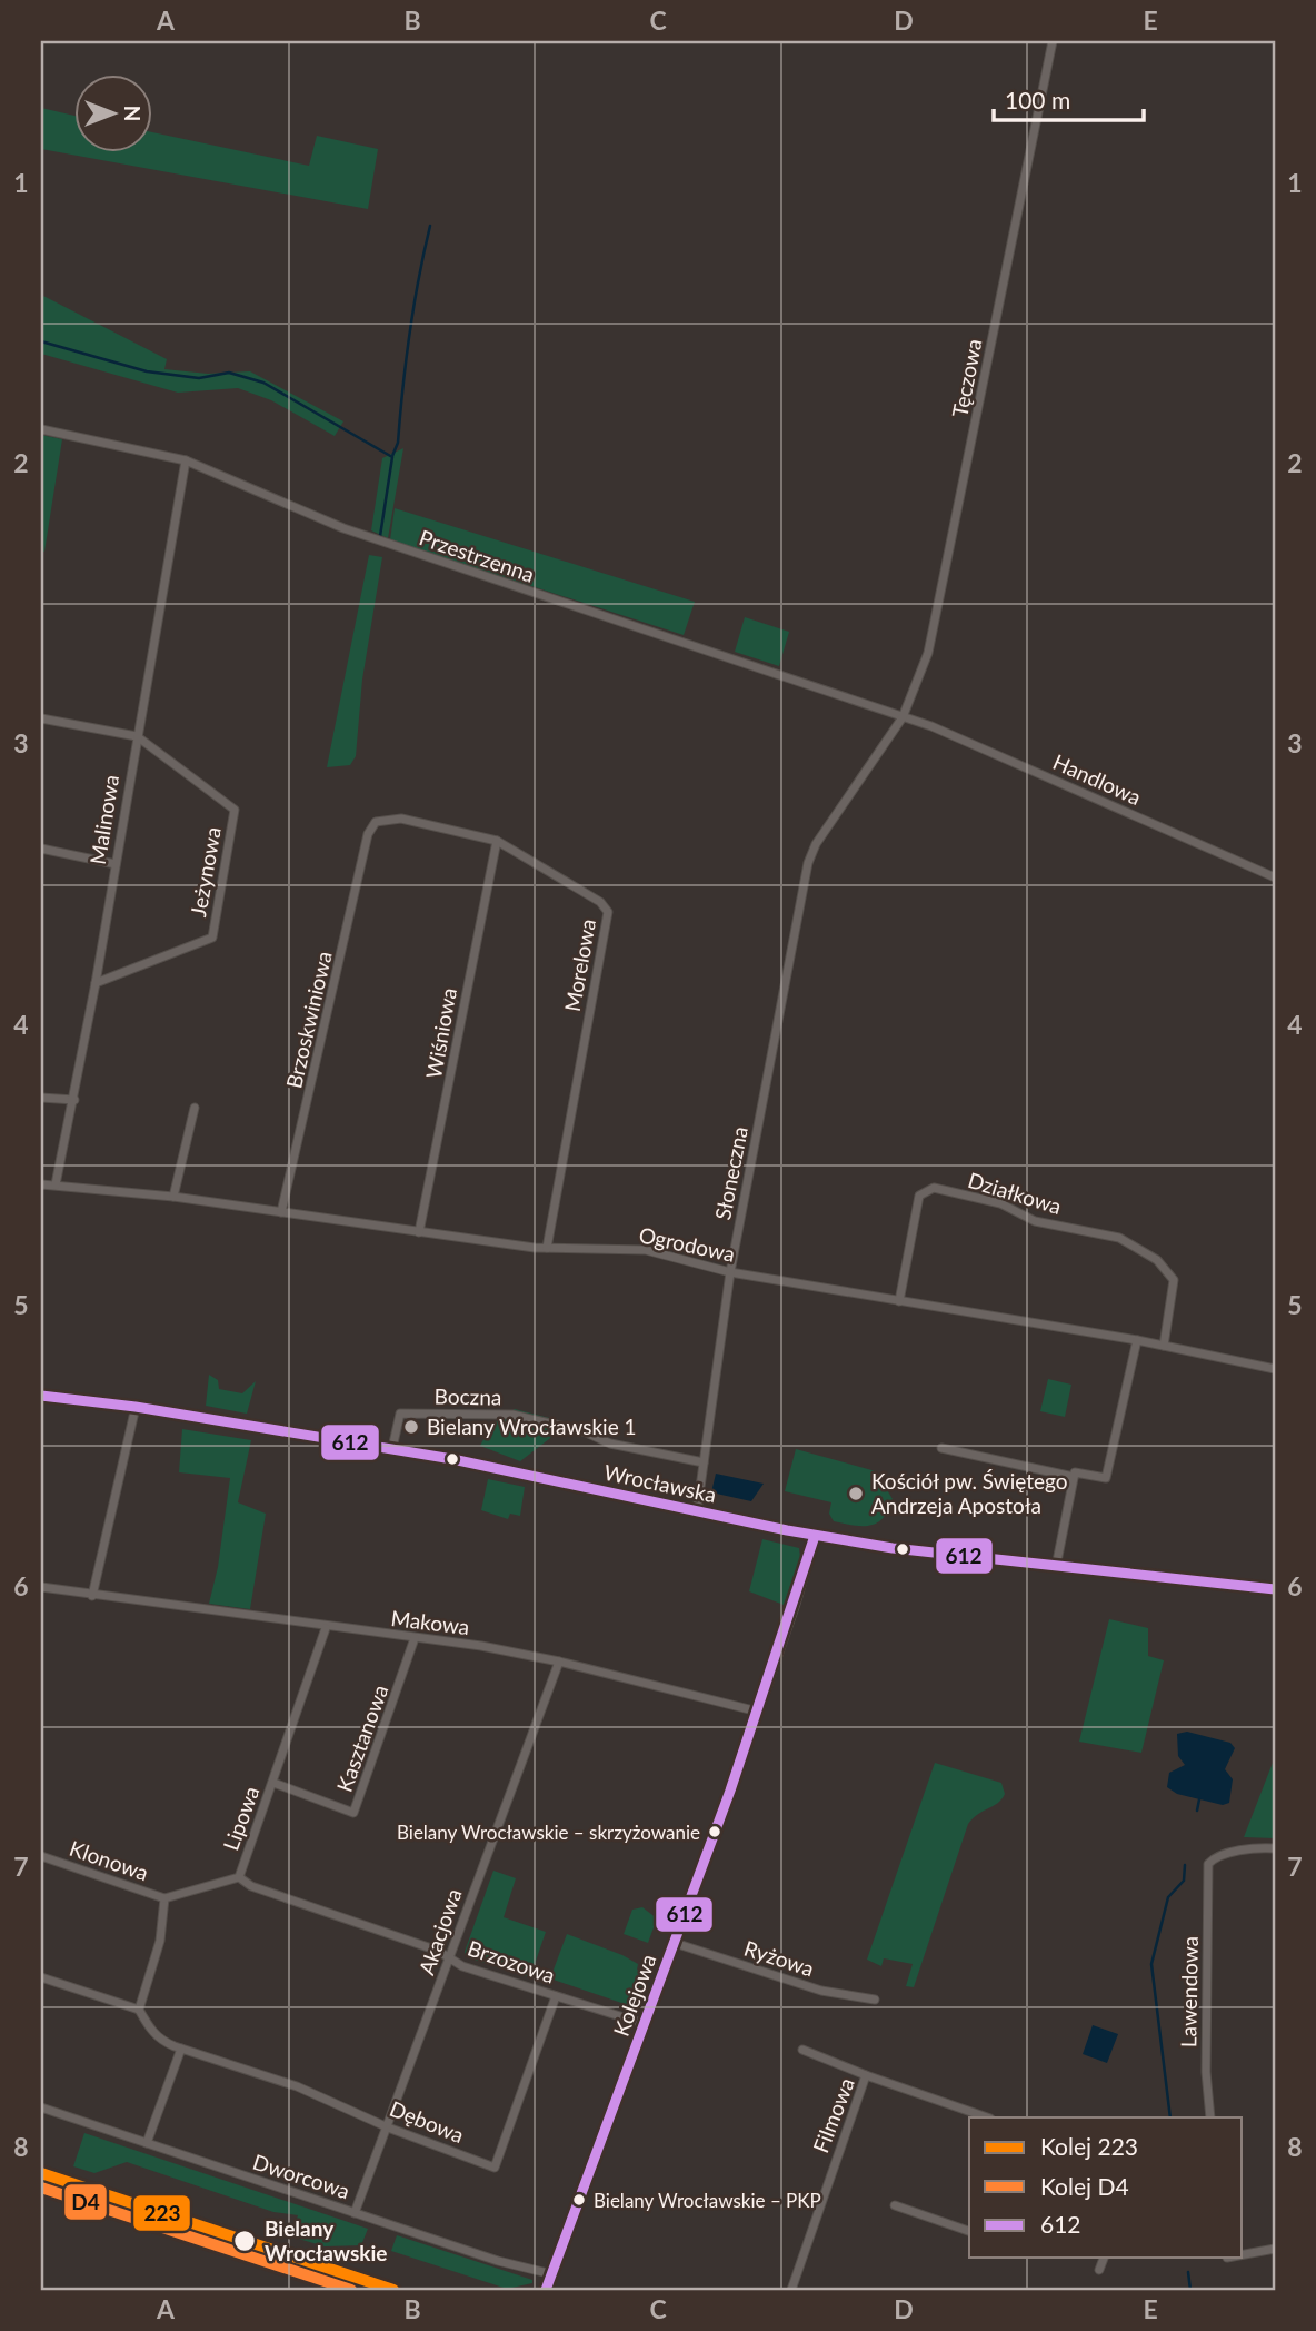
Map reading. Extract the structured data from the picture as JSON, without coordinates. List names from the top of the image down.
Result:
{
  "streets": {
    "main road": ["Wrocławska", "Kolejowa"],
    "street": [
      "Tęczowa",
      "Przestrzenna",
      "Handlowa",
      "Malinowa",
      "Jeżynowa",
      "Morelowa",
      "Brzoskwiniowa",
      "Wiśniowa",
      "Słoneczna",
      "Działkowa",
      "Ogrodowa",
      "Boczna",
      "Makowa",
      "Kasztanowa",
      "Lipowa",
      "Klonowa",
      "Akacjowa",
      "Ryżowa",
      "Brzozowa",
      "Lawendowa",
      "Filmowa",
      "Dębowa",
      "Dworcowa"
    ]
  },
  "crossings": [
    ["Tęczowa", "Przestrzenna"],
    ["Tęczowa", "Handlowa"],
    ["Tęczowa", "Słoneczna"],
    ["Przestrzenna", "Handlowa"],
    ["Przestrzenna", "Malinowa"],
    ["Malinowa", "Jeżynowa"],
    ["Malinowa", "Ogrodowa"],
    ["Morelowa", "Brzoskwiniowa"],
    ["Morelowa", "Wiśniowa"],
    ["Morelowa", "Ogrodowa"],
    ["Brzoskwiniowa", "Ogrodowa"],
    ["Wiśniowa", "Ogrodowa"],
    ["Słoneczna", "Ogrodowa"],
    ["Słoneczna", "Boczna"],
    ["Słoneczna", "Wrocławska"],
    ["Działkowa", "Ogrodowa"],
    ["Boczna", "Wrocławska"],
    ["Wrocławska", "Kolejowa"],
    ["Makowa", "Kasztanowa"],
    ["Makowa", "Lipowa"],
    ["Makowa", "Akacjowa"],
    ["Makowa", "Kolejowa"],
    ["Kasztanowa", "Lipowa"],
    ["Lipowa", "Klonowa"],
    ["Lipowa", "Brzozowa"],
    ["Akacjowa", "Brzozowa"],
    ["Akacjowa", "Dębowa"],
    ["Akacjowa", "Dworcowa"],
    ["Ryżowa", "Kolejowa"],
    ["Brzozowa", "Kolejowa"],
    ["Brzozowa", "Dębowa"],
    ["Kolejowa", "Dworcowa"]
  ],
  "places": [
    "Bielany Wrocławskie 1",
    "Kościół pw. Świętego Andrzeja Apostoła",
    "Bielany Wrocławskie – skrzyżowanie",
    "Bielany Wrocławskie – PKP",
    "Bielany Wrocławskie"
  ],
  "lines": ["transit line 612", "rail line 223", "rail line D4"],
  "legend": ["Kolej 223", "Kolej D4", "612"],
  "scale_bar": "100 m",
  "north": "right",
  "grid": {
    "columns": [
      "A",
      "B",
      "C",
      "D",
      "E"
    ],
    "rows": [
      "1",
      "2",
      "3",
      "4",
      "5",
      "6",
      "7",
      "8"
    ]
  }
}
